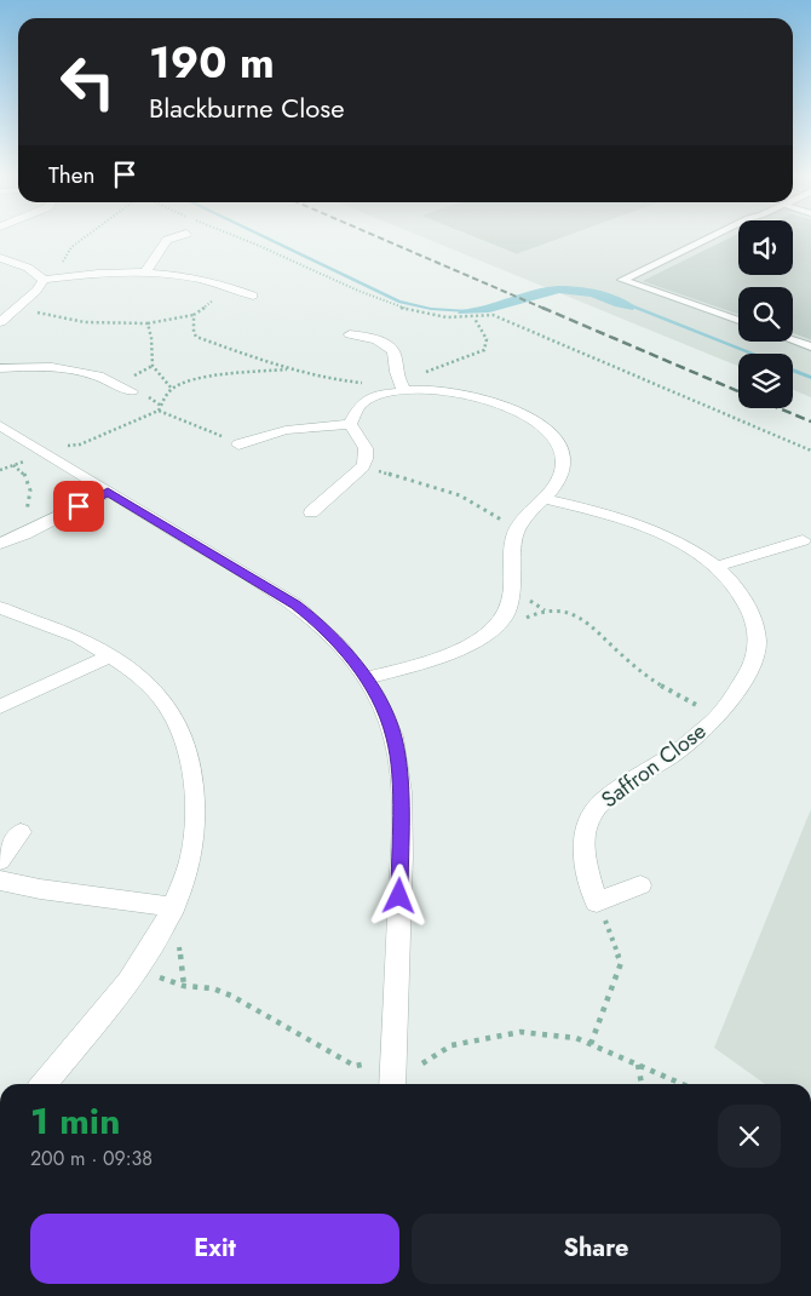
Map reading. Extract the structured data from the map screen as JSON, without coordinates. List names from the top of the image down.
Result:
{
  "streets": {
    "street": ["Saffron Close"]
  },
  "page": {
    "turn": ["190 m", "Blackburne Close"],
    "then": "Then",
    "heading": ["1 min", "200 m · 09:38"],
    "buttons": ["Exit", "Share"]
  }
}
